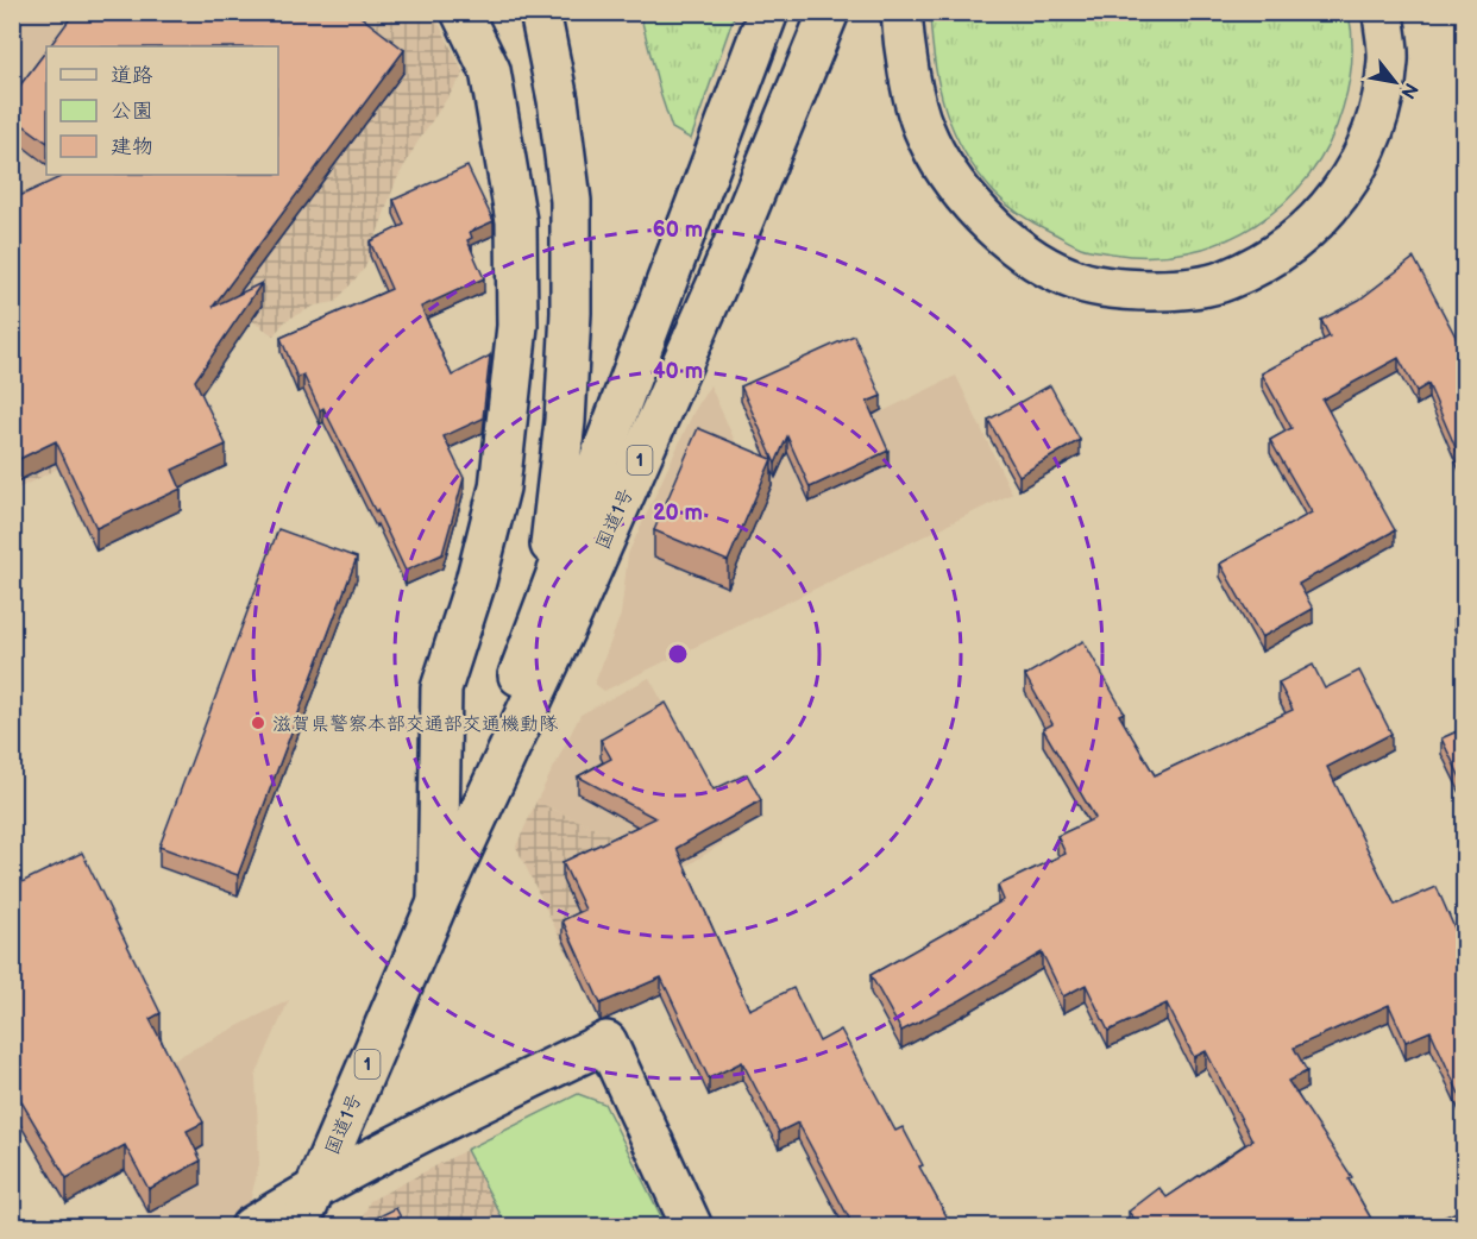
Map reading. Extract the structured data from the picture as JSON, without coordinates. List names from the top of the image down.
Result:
{
  "streets": {
    "main road": ["1", "国道1号"]
  },
  "places": ["滋賀県警察本部交通部交通機動隊"],
  "legend": ["道路", "公園", "建物"],
  "north": "bottom right",
  "rings": ["60 m", "40 m", "20 m"]
}
